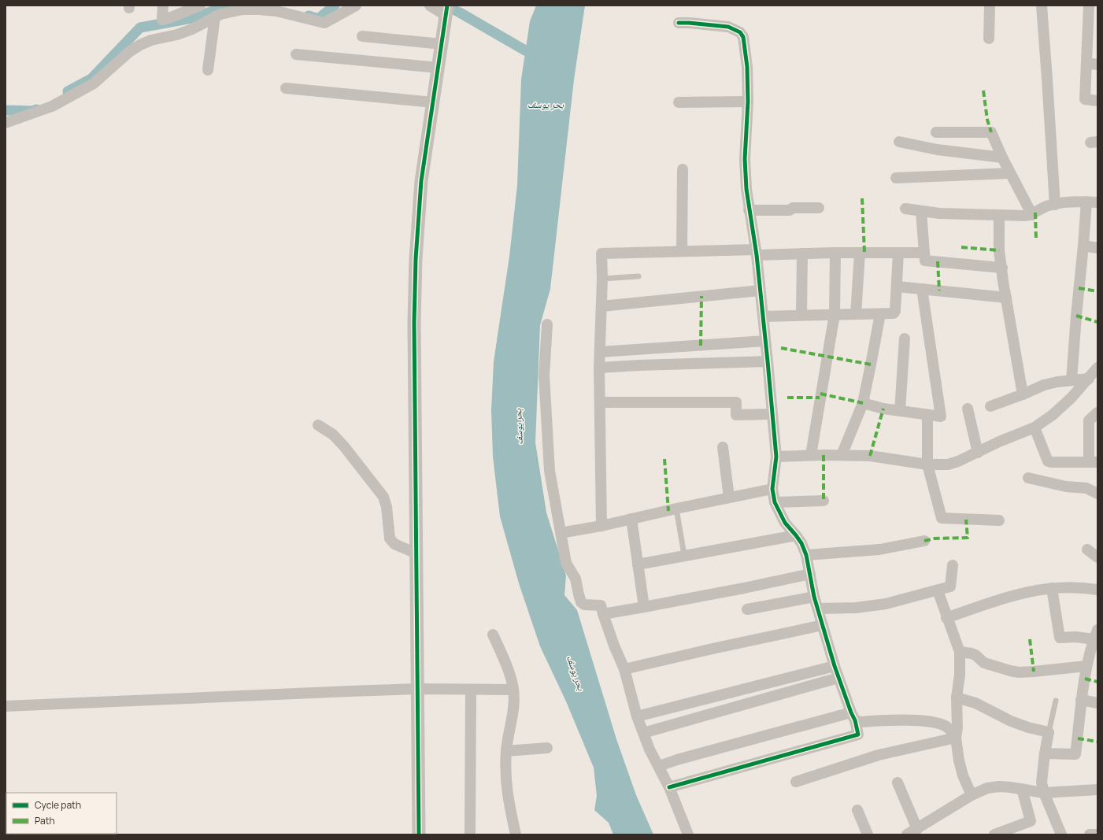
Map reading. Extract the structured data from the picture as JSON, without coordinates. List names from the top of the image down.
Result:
{
  "water": ["بحر يوسف"],
  "legend": ["Cycle path", "Path"]
}
